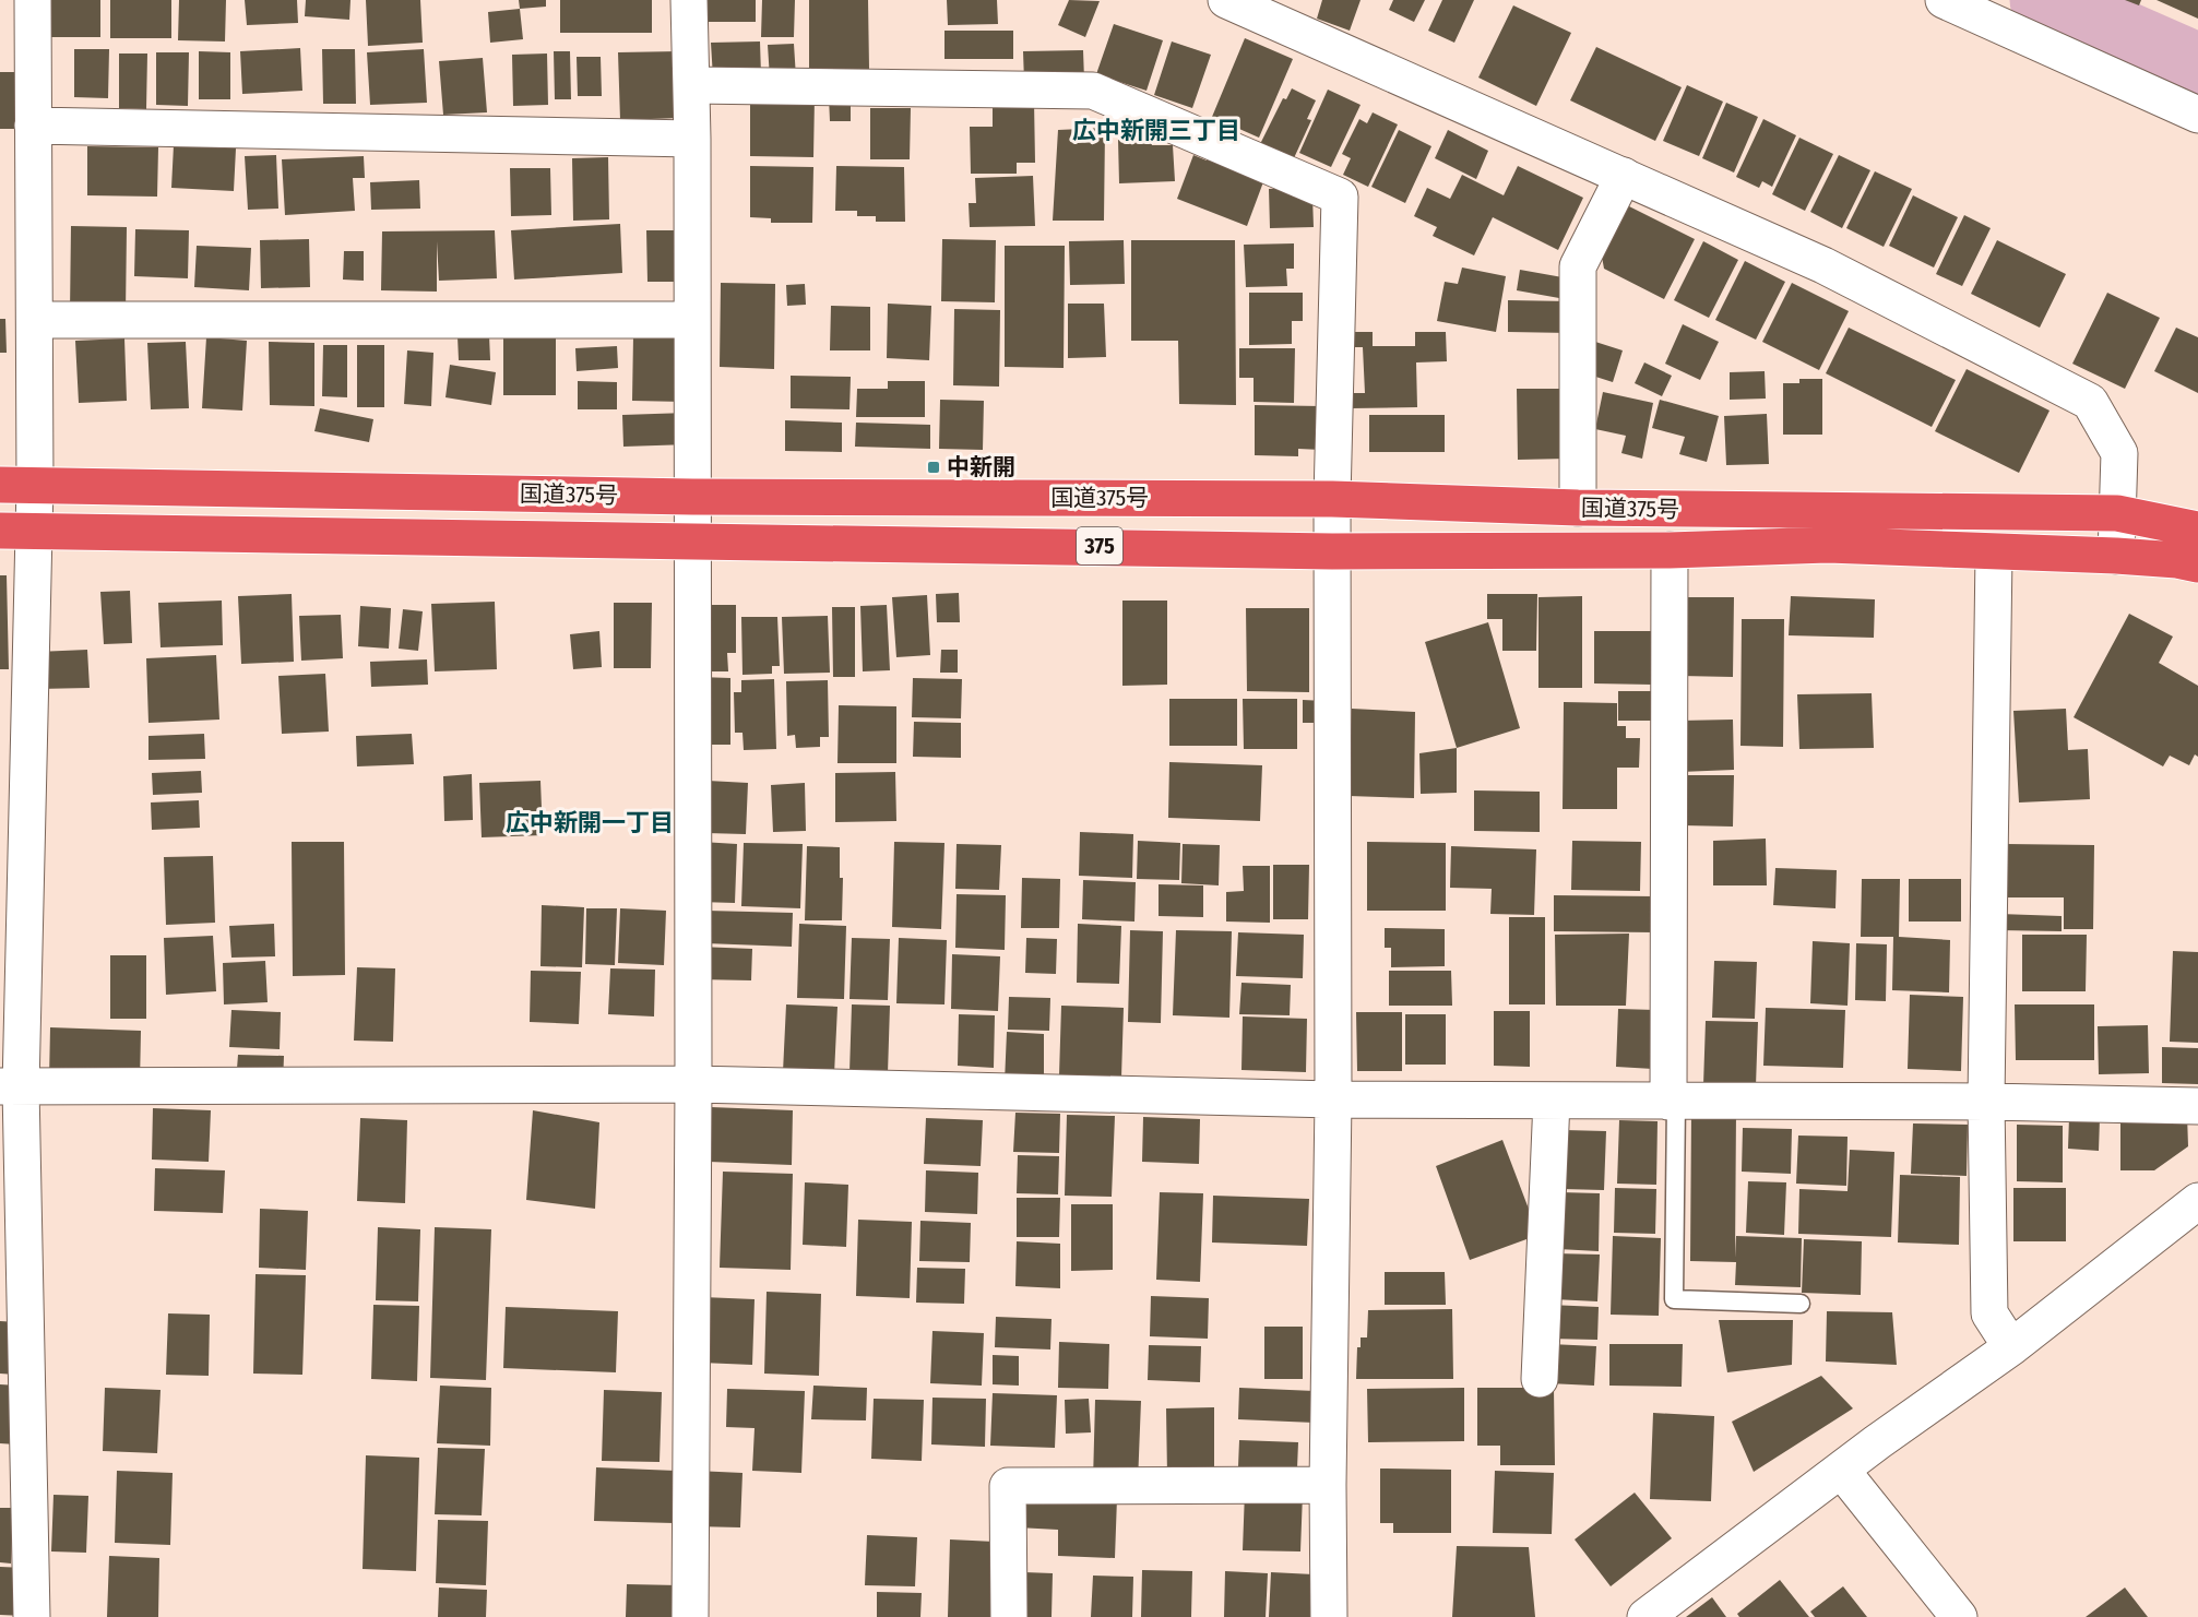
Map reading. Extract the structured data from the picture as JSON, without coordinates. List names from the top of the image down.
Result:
{
  "streets": {
    "highway": ["国道375号", "375"]
  },
  "districts": ["広中新開三丁目", "広中新開一丁目"],
  "places": {
    "transit": ["中新開"]
  }
}
